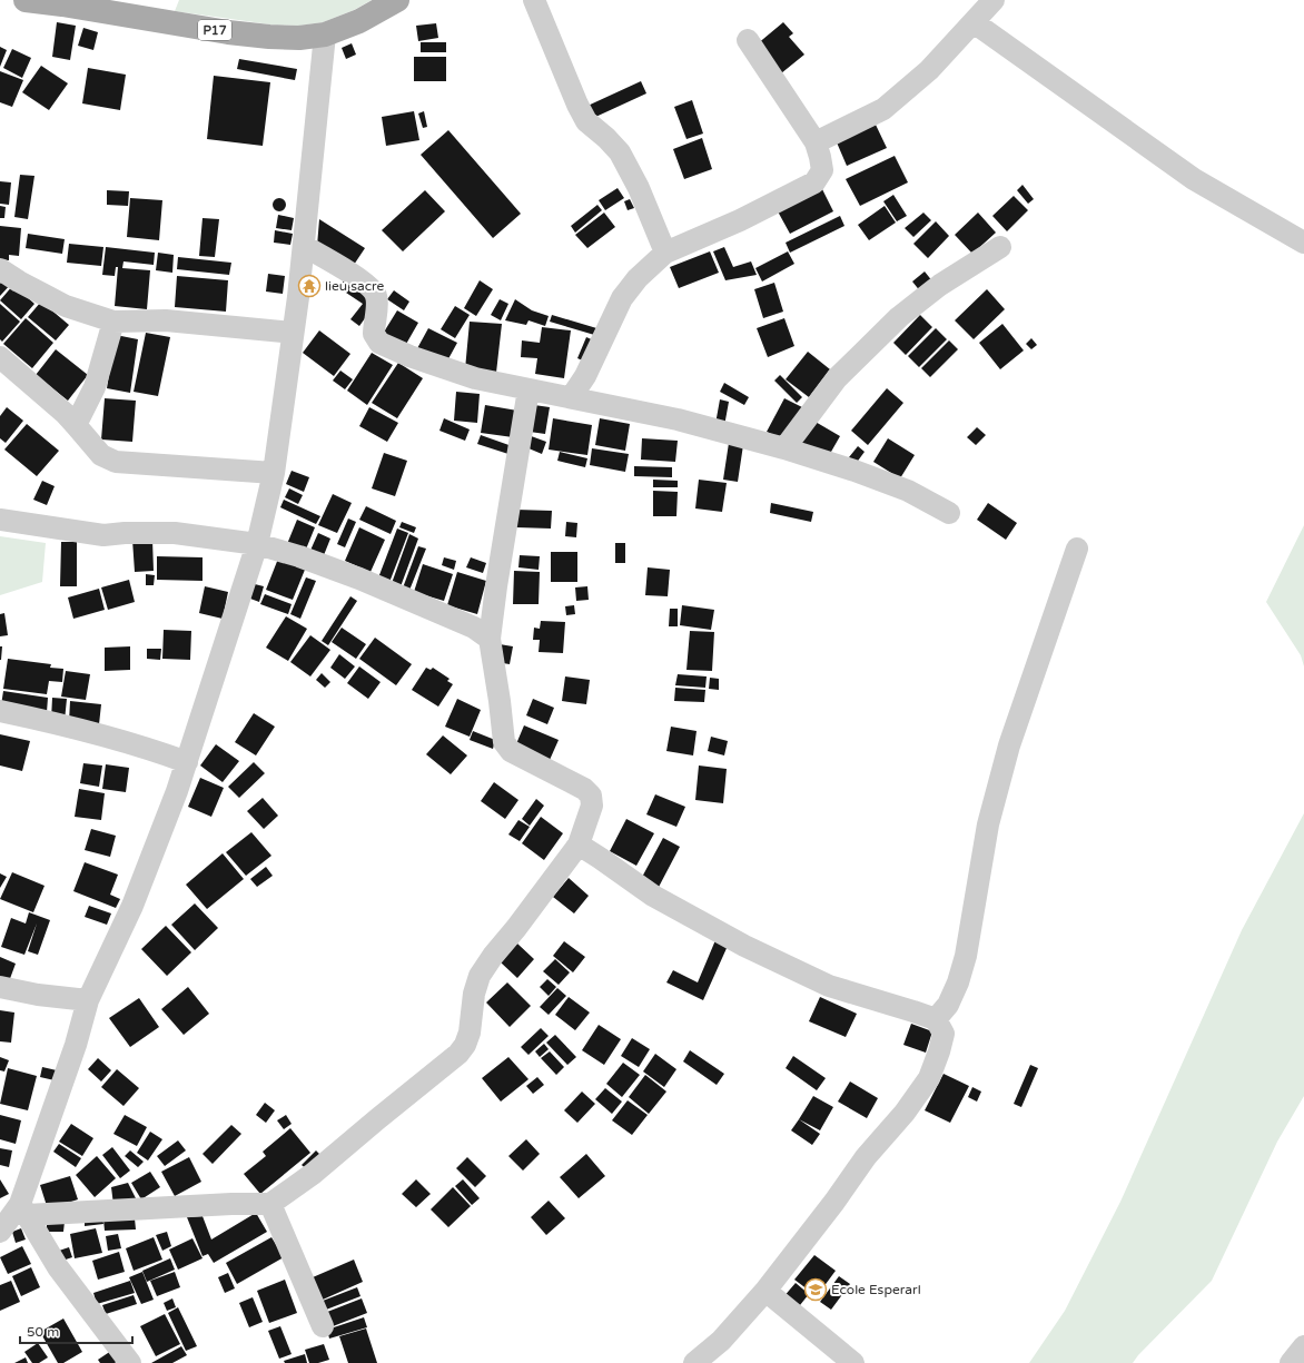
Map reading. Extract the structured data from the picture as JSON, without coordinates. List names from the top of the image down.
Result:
{
  "streets": {
    "main road": ["P17"]
  },
  "places": {
    "temple": ["lieu sacre"],
    "school or university": ["Ecole Esperarl"]
  },
  "scale_bar": "50 m"
}
